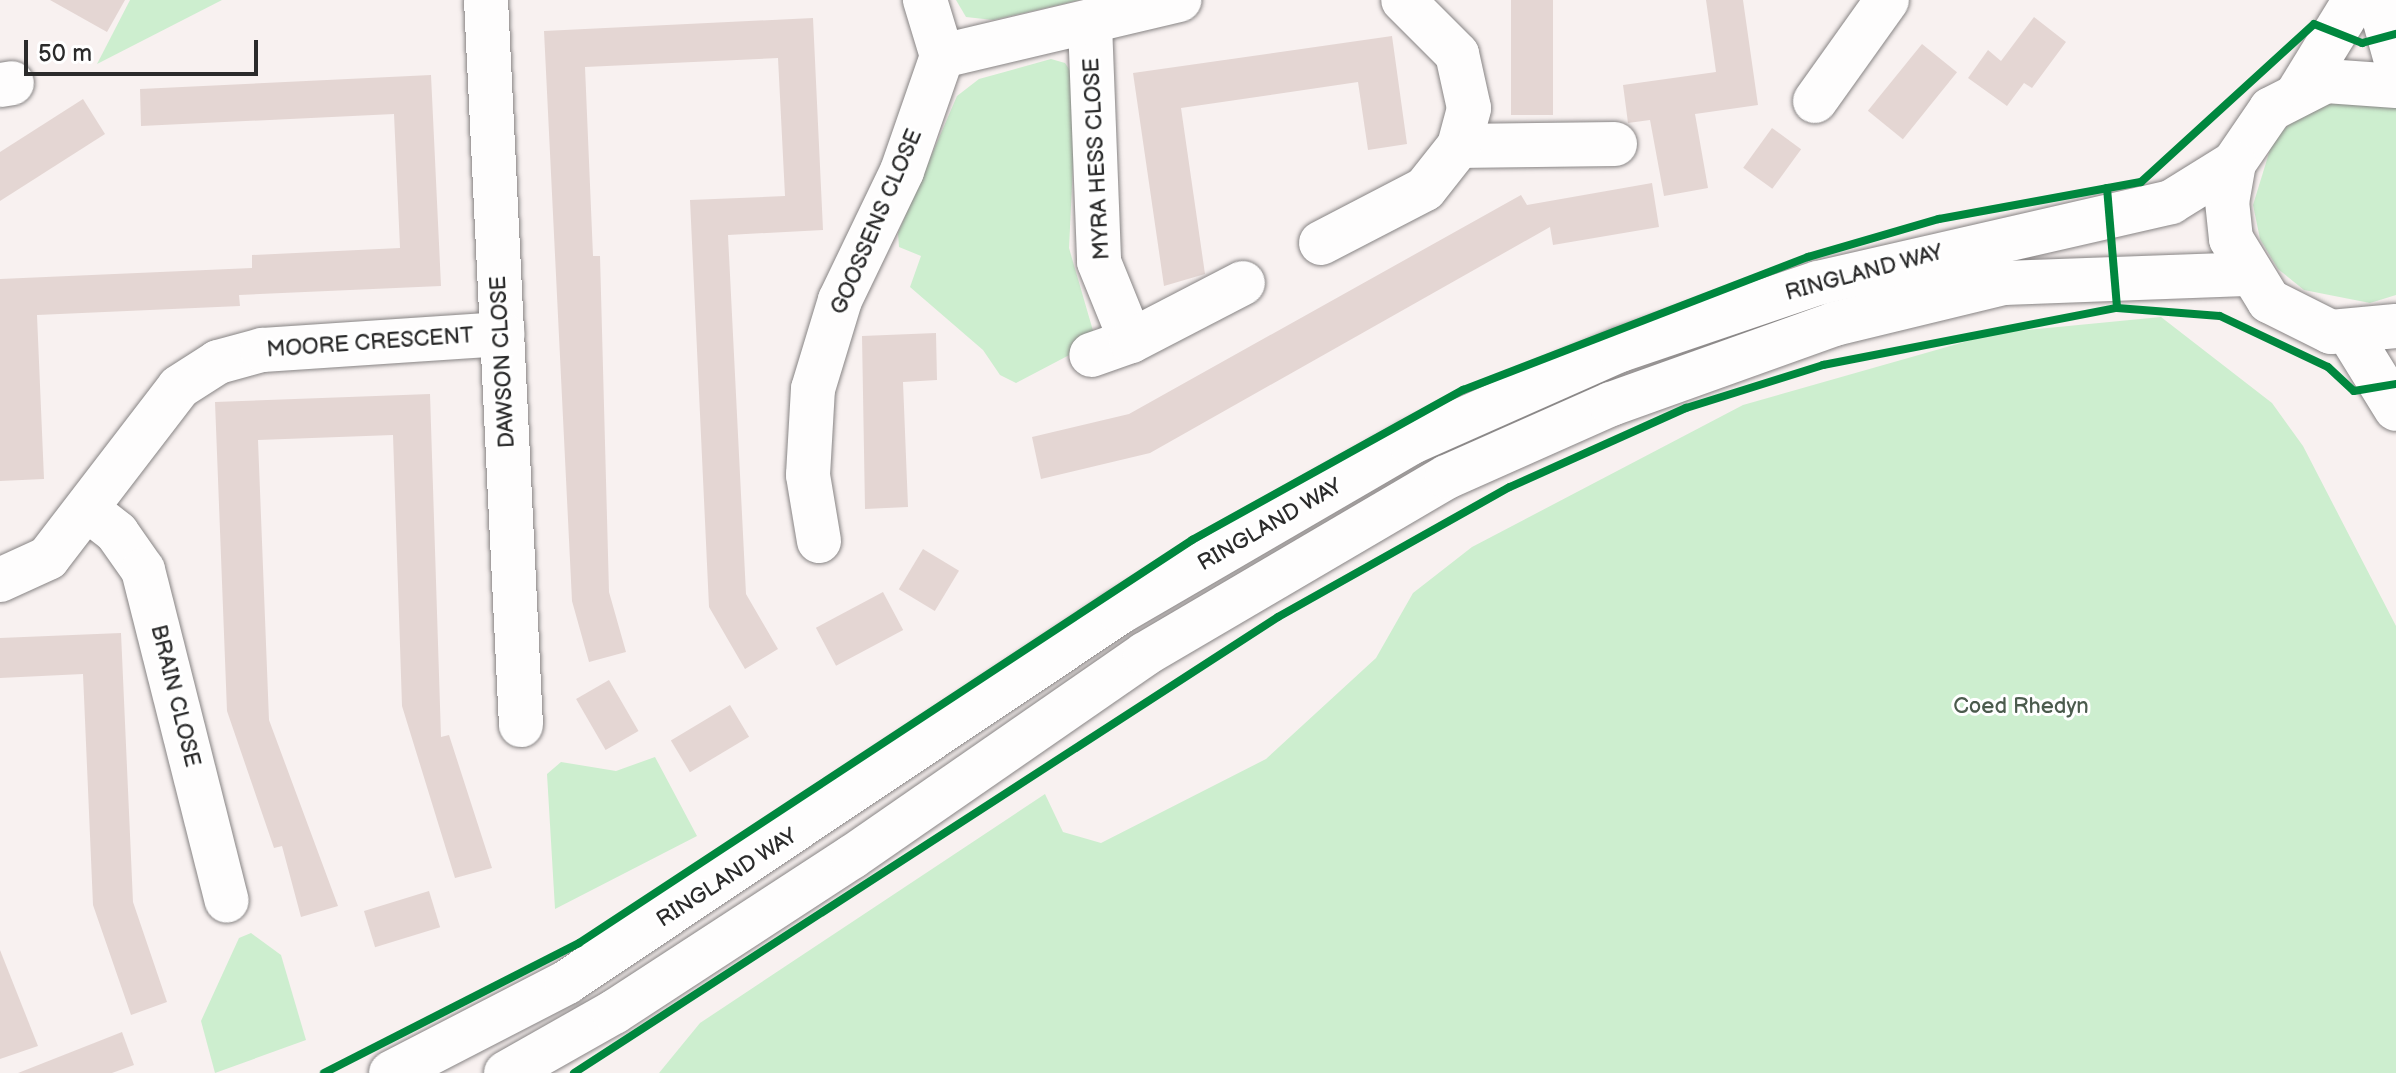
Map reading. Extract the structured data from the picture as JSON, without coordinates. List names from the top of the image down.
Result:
{
  "streets": {
    "main road": [
      "MYRA HESS CLOSE",
      "GOOSSENS CLOSE",
      "RINGLAND WAY",
      "MOORE CRESCENT",
      "DAWSON CLOSE",
      "BRAIN CLOSE"
    ]
  },
  "crossings": [
    ["MOORE CRESCENT", "DAWSON CLOSE"],
    ["MOORE CRESCENT", "BRAIN CLOSE"]
  ],
  "parks": ["Coed Rhedyn"],
  "scale_bar": "50 m"
}
